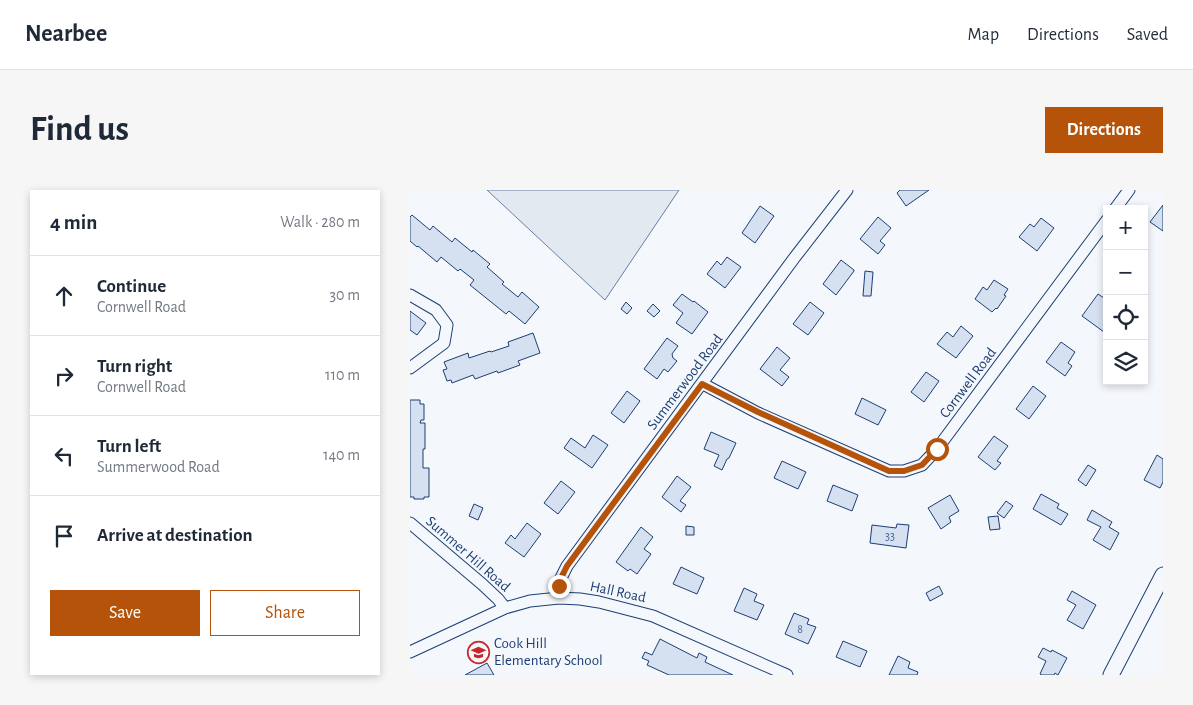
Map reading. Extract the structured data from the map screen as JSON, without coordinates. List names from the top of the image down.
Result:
{
  "streets": {
    "street": [
      "Summerwood Road",
      "Cornwell Road",
      "Summer Hill Road",
      "Hall Road"
    ]
  },
  "crossings": [
    ["Summerwood Road", "Cornwell Road"],
    ["Summerwood Road", "Hall Road"],
    ["Summer Hill Road", "Hall Road"]
  ],
  "places": {
    "school or university": ["Cook Hill Elementary School"]
  },
  "house_numbers": ["33", "8"],
  "page": {
    "header": "Nearbee",
    "nav": ["Map", "Directions", "Saved"],
    "buttons": [
      "Directions",
      ["Save", "Share"]
    ],
    "title": "Find us",
    "heading": ["4 min", "Walk · 280 m"],
    "map_buttons": ["+", "−"],
    "list": [
      ["Continue", "Cornwell Road", "30 m"],
      ["Turn right", "Cornwell Road", "110 m"],
      ["Turn left", "Summerwood Road", "140 m"],
      "Arrive at destination"
    ]
  }
}
